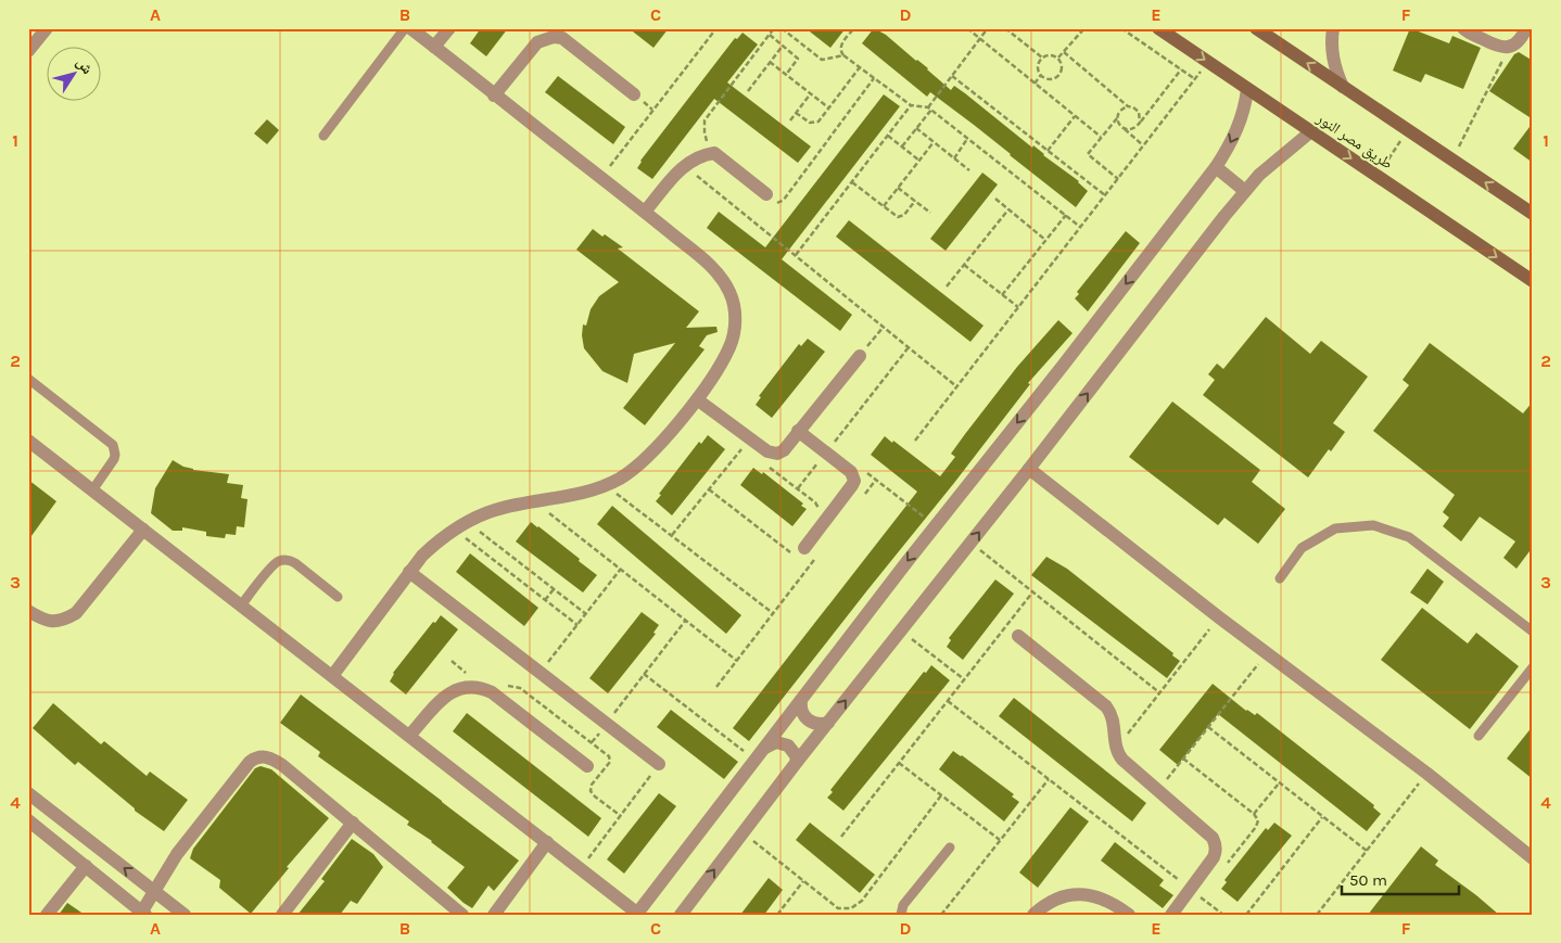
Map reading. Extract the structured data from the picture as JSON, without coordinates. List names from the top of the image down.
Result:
{
  "streets": {
    "street": ["طريق مصر النور"]
  },
  "scale_bar": "50 m",
  "north": "top right",
  "grid": {
    "columns": [
      "A",
      "B",
      "C",
      "D",
      "E",
      "F"
    ],
    "rows": [
      "1",
      "2",
      "3",
      "4"
    ]
  }
}
